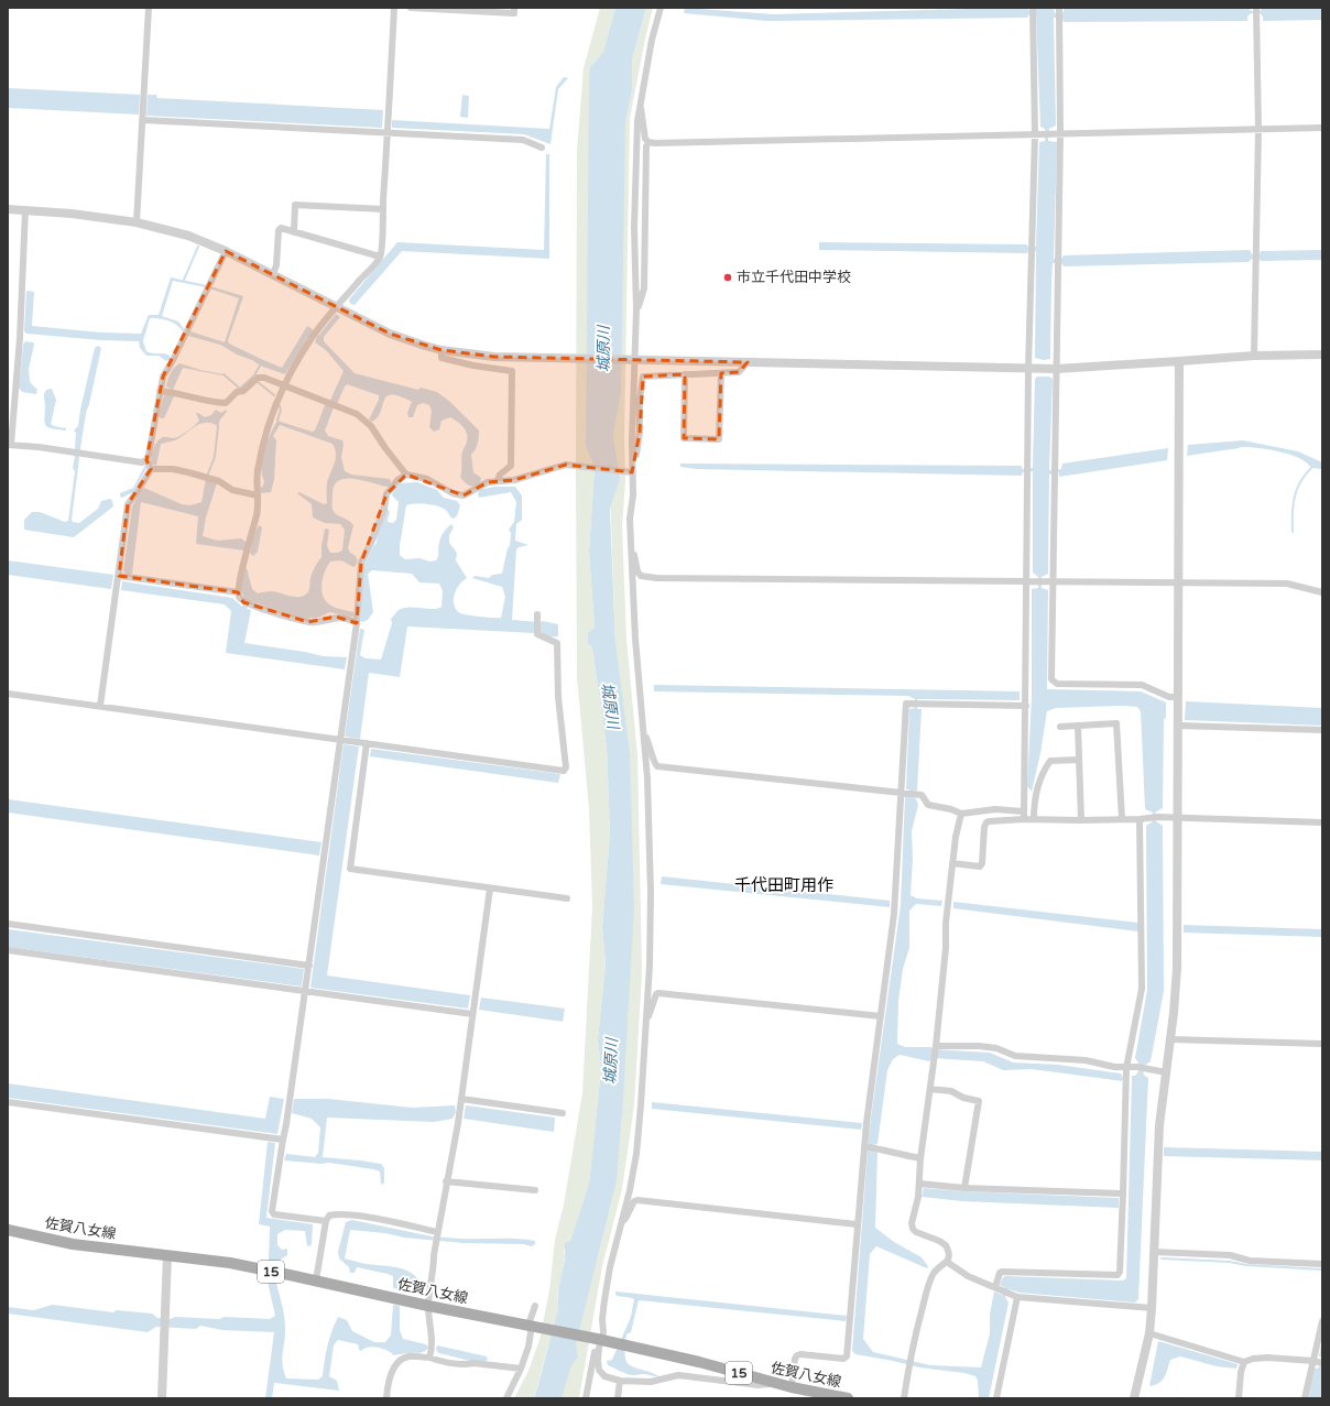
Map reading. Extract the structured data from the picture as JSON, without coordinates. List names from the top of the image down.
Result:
{
  "streets": {
    "main road": ["佐賀八女線", "15"]
  },
  "districts": ["千代田町用作"],
  "water": ["城原川"],
  "places": ["市立千代田中学校"]
}
